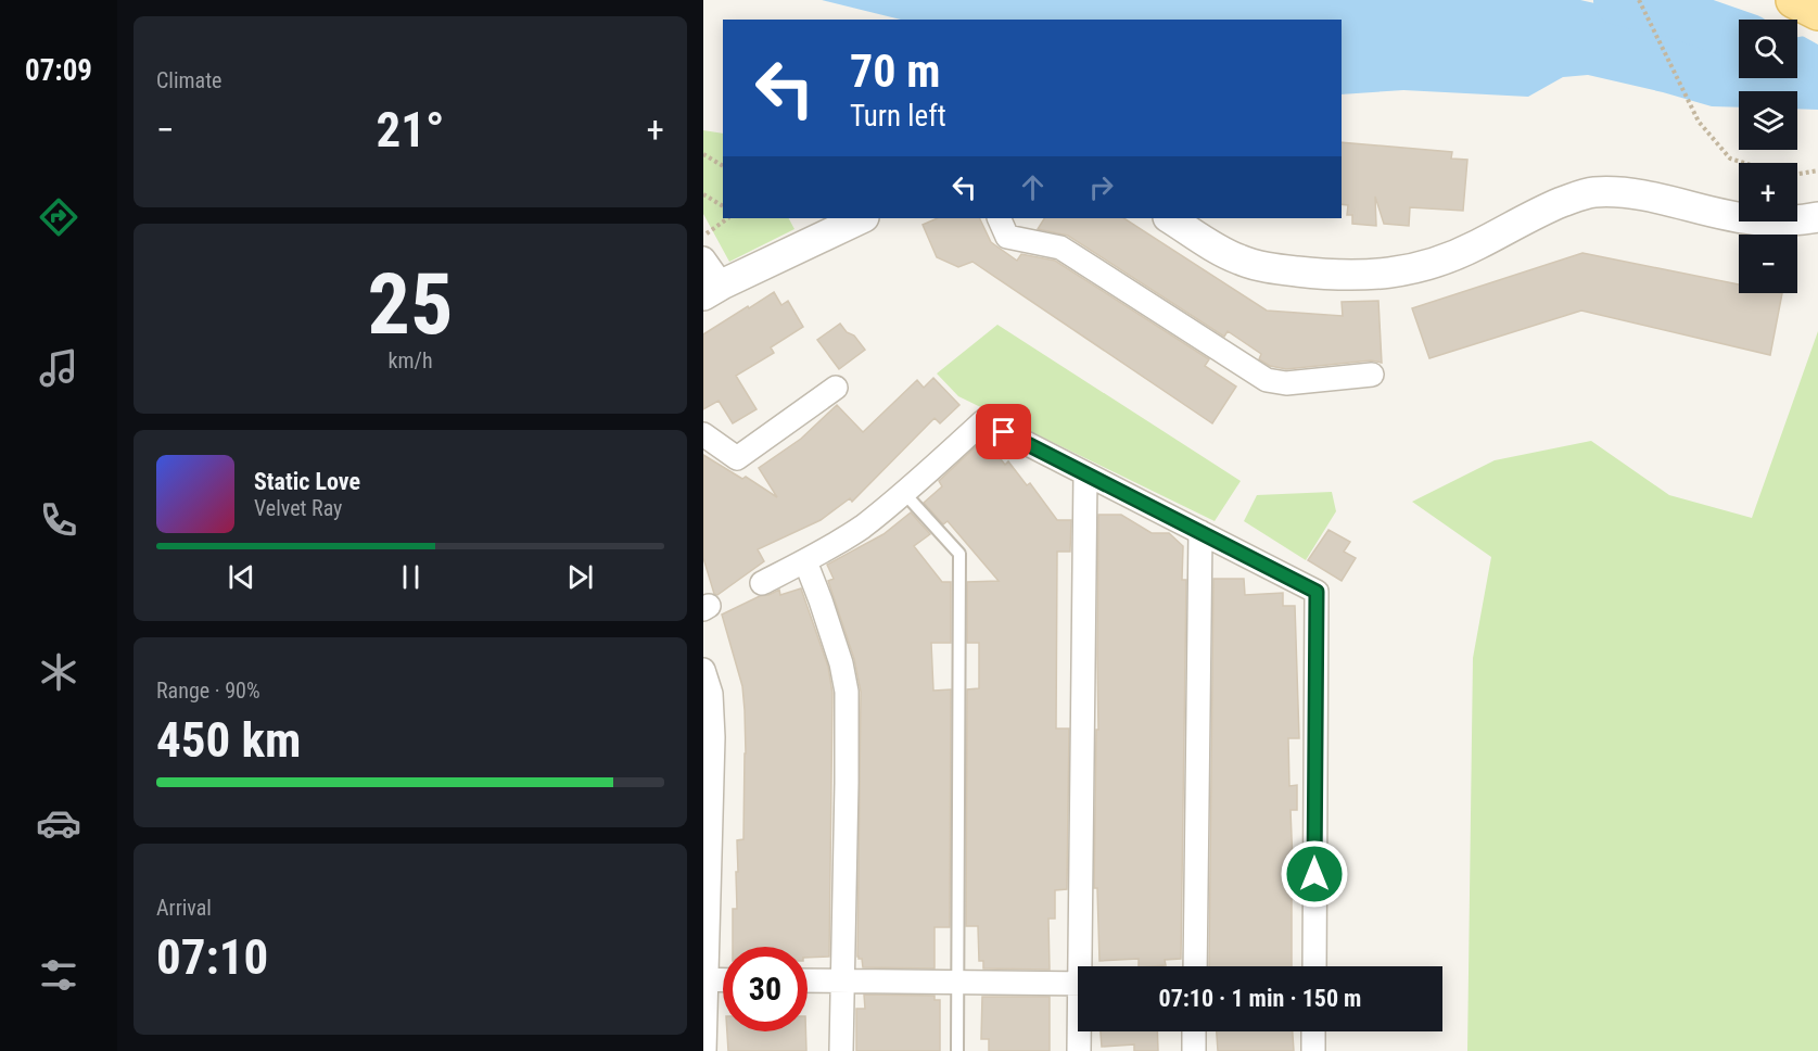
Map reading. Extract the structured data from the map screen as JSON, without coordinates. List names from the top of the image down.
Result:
{
  "page": {
    "tabs": "07:09",
    "tile": [
      "Climate",
      ["25", "km/h"],
      ["Range · 90%", "450 km"],
      ["Arrival", "07:10"]
    ],
    "map_buttons": ["+", "−"],
    "turn": ["70 m", "Turn left"],
    "heat": ["−", "21°", "+"],
    "song": ["Static Love", "Velvet Ray"],
    "limit": "30",
    "trip": "07:10 · 1 min · 150 m"
  }
}
